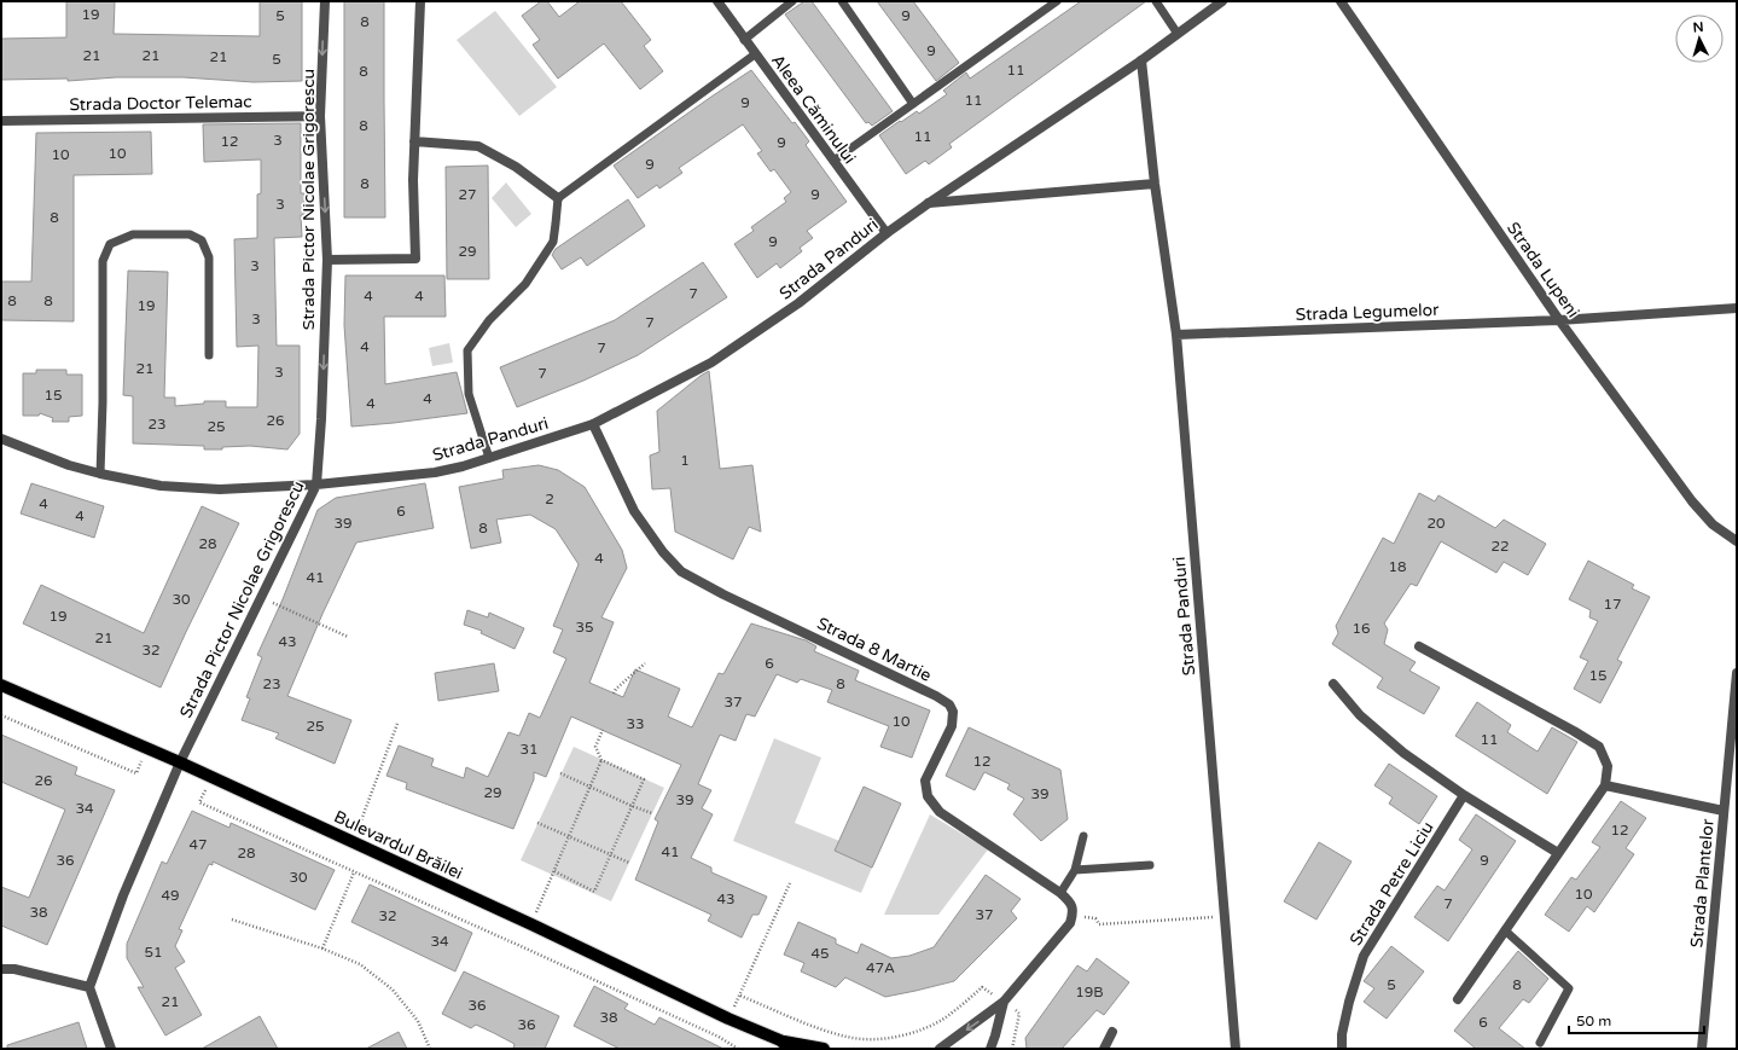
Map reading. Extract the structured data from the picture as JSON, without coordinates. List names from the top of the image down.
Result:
{
  "streets": {
    "main road": ["Bulevardul Brăilei"],
    "street": [
      "Strada Doctor Telemac",
      "Aleea Căminului",
      "Strada Pictor Nicolae Grigorescu",
      "Strada Panduri",
      "Strada Lupeni",
      "Strada Legumelor",
      "Strada 8 Martie",
      "Strada Petre Liciu",
      "Strada Plantelor"
    ]
  },
  "crossings": [
    ["Strada Doctor Telemac", "Strada Pictor Nicolae Grigorescu"],
    ["Aleea Căminului", "Strada Panduri"],
    ["Strada Pictor Nicolae Grigorescu", "Strada Panduri"],
    ["Strada Pictor Nicolae Grigorescu", "Bulevardul Brăilei"],
    ["Strada Panduri", "Strada Legumelor"],
    ["Strada Panduri", "Strada 8 Martie"],
    ["Strada Lupeni", "Strada Legumelor"]
  ],
  "one_way": ["Strada Pictor Nicolae Grigorescu"],
  "house_numbers": [
    "19",
    "5",
    "9",
    "8",
    "9",
    "21",
    "21",
    "21",
    "5",
    "11",
    "8",
    "11",
    "9",
    "8",
    "11",
    "3",
    "12",
    "9",
    "10",
    "10",
    "9",
    "8",
    "27",
    "9",
    "3",
    "8",
    "9",
    "29",
    "3",
    "7",
    "4",
    "4",
    "8",
    "8",
    "19",
    "3",
    "7",
    "4",
    "7",
    "21",
    "3",
    "7",
    "15",
    "4",
    "4",
    "26",
    "23",
    "25",
    "1",
    "2",
    "4",
    "6",
    "4",
    "39",
    "20",
    "8",
    "28",
    "22",
    "4",
    "18",
    "41",
    "30",
    "17",
    "19",
    "35",
    "16",
    "21",
    "43",
    "32",
    "6",
    "15",
    "23",
    "8",
    "37",
    "10",
    "33",
    "25",
    "11",
    "31",
    "12",
    "26",
    "29",
    "39",
    "39",
    "34",
    "12",
    "47",
    "41",
    "28",
    "36",
    "9",
    "30",
    "10",
    "49",
    "43",
    "7",
    "38",
    "37",
    "32",
    "34",
    "51",
    "45",
    "47A",
    "5",
    "8",
    "19B",
    "21",
    "36",
    "38",
    "6",
    "36"
  ],
  "scale_bar": "50 m",
  "north": "top"
}
